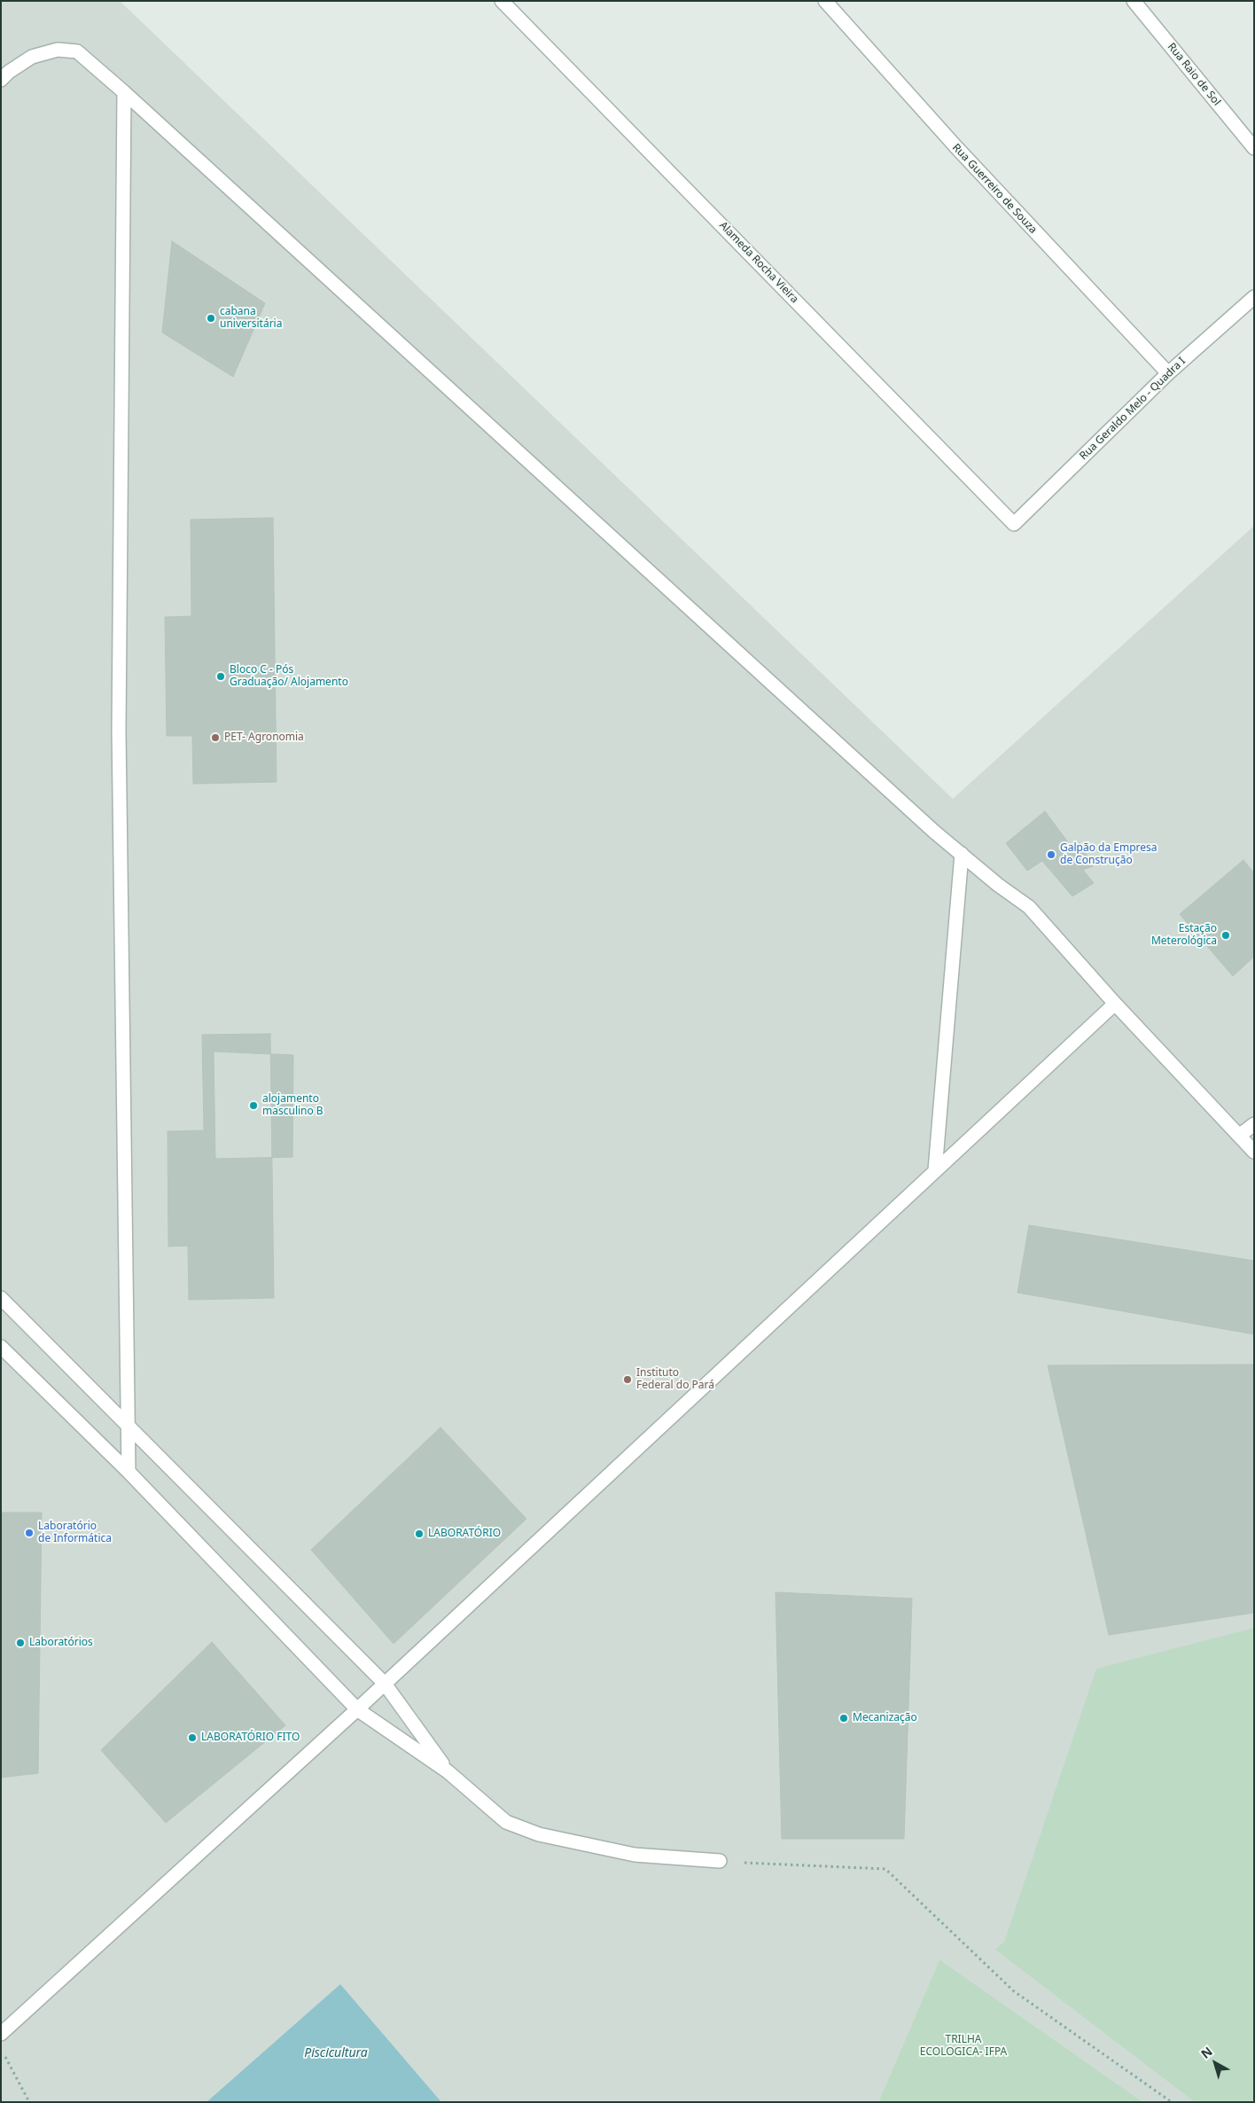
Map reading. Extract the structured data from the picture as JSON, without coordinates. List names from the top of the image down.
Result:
{
  "streets": {
    "street": [
      "Rua Raio de Sol",
      "Rua Guerreiro de Souza",
      "Alameda Rocha Vieira",
      "Rua Geraldo Melo - Quadra I"
    ]
  },
  "crossings": [
    ["Rua Guerreiro de Souza", "Rua Geraldo Melo - Quadra I"],
    ["Alameda Rocha Vieira", "Rua Geraldo Melo - Quadra I"]
  ],
  "water": ["Piscicultura"],
  "parks": ["TRILHA ECOLOGICA- IFPA"],
  "places": [
    "cabana universitária",
    "Bloco C - Pós Graduação/ Alojamento",
    "PET- Agronomia",
    "Galpão da Empresa de Construção",
    "Estação Meterológica",
    "alojamento masculino B",
    "Instituto Federal do Pará",
    "Laboratório de Informática",
    "LABORATÓRIO",
    "Laboratórios",
    "Mecanização",
    "LABORATÓRIO FITO"
  ],
  "north": "top left"
}
